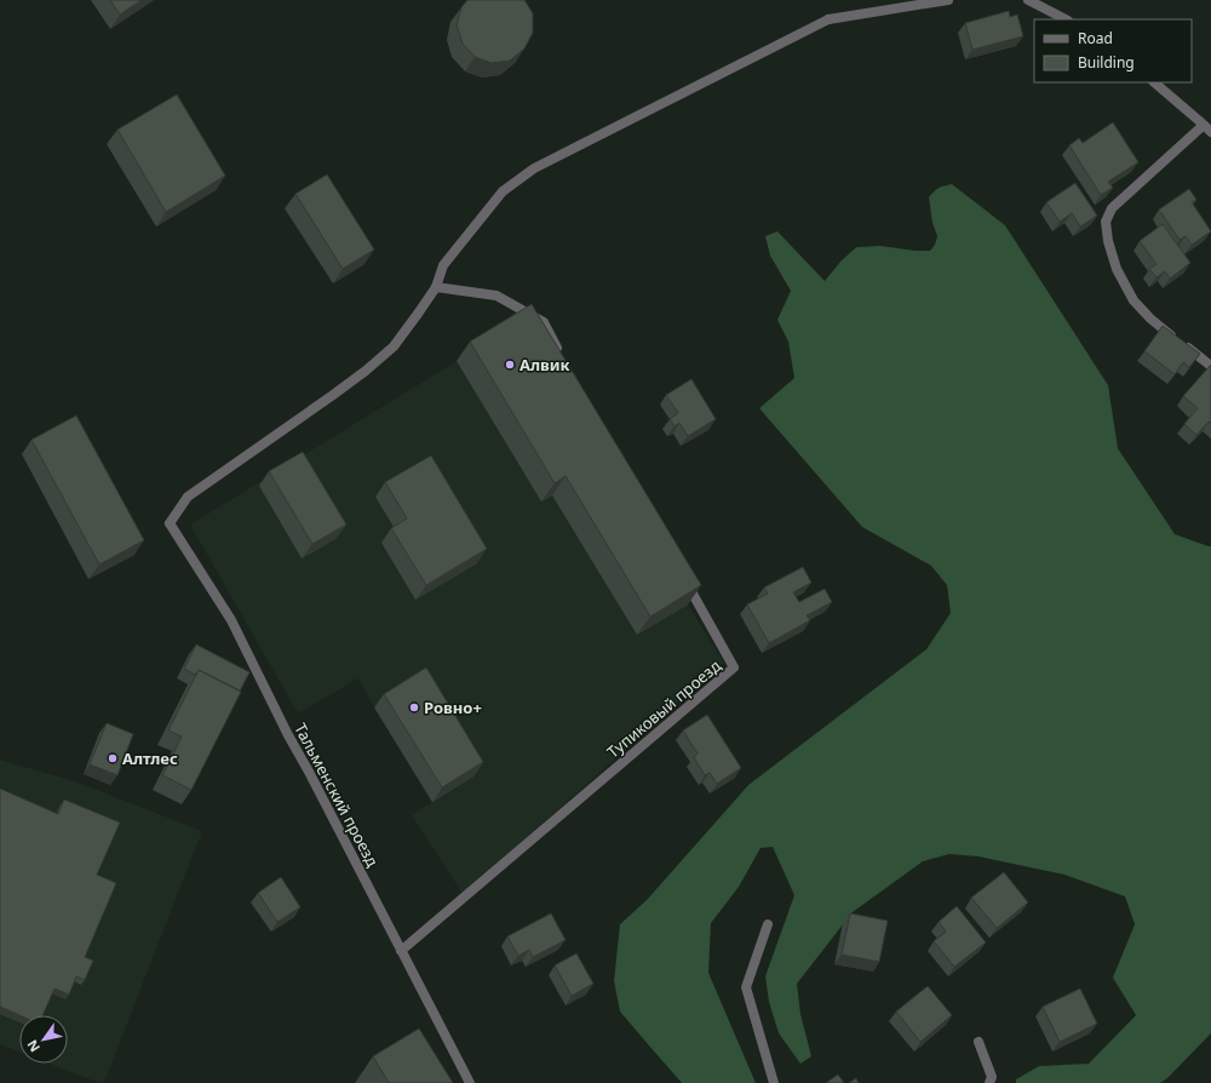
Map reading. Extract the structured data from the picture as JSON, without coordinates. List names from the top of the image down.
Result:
{
  "streets": {
    "street": ["Тупиковый проезд", "Тальменский проезд"]
  },
  "crossings": [
    ["Тупиковый проезд", "Тальменский проезд"]
  ],
  "places": ["Алвик", "Ровно+", "Алтлес"],
  "legend": ["Road", "Building"],
  "north": "bottom left"
}
